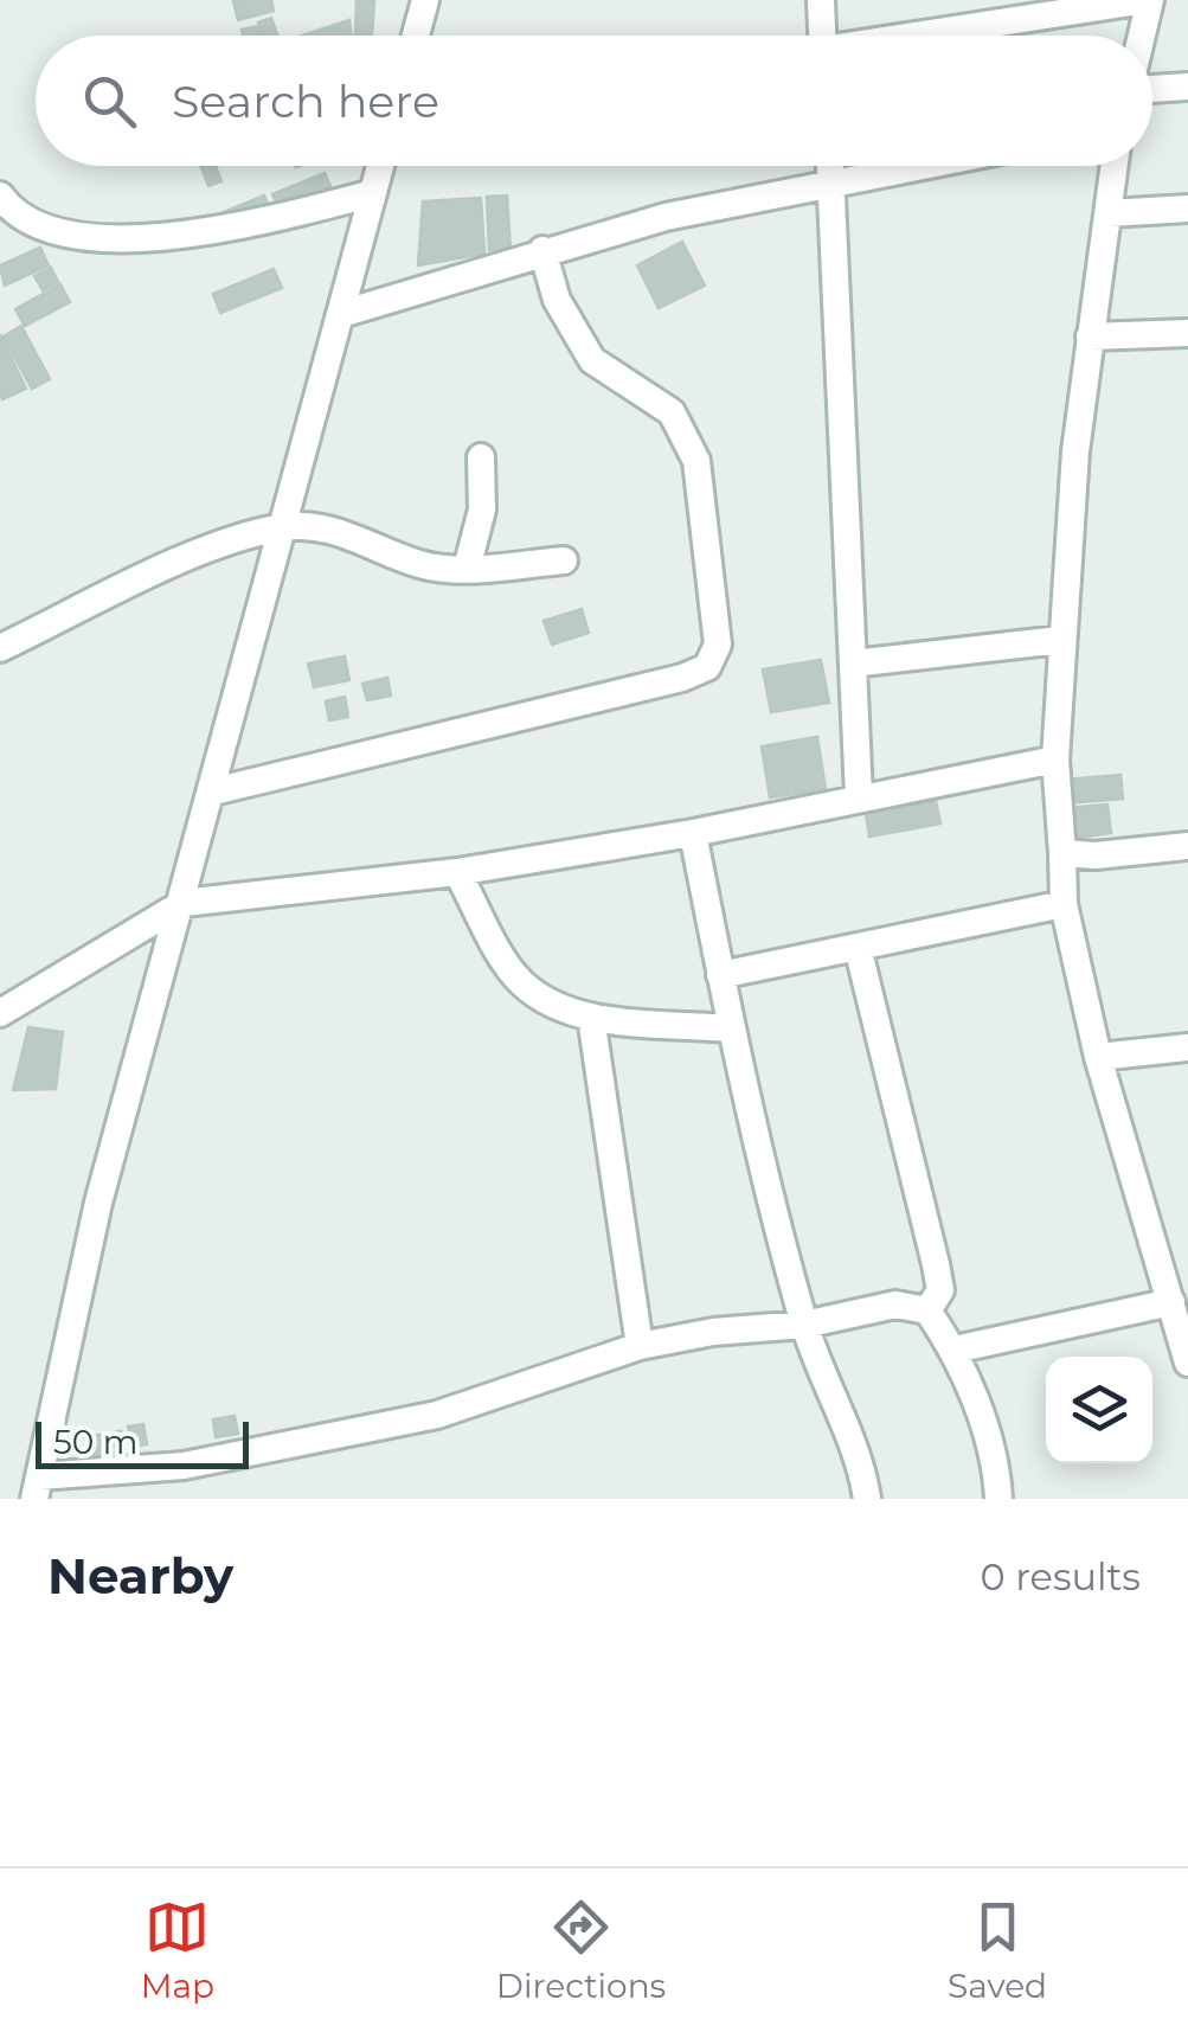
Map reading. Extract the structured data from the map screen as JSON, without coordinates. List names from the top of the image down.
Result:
{
  "scale_bar": "50 m",
  "page": {
    "search": "Search here",
    "scale": "50 m",
    "heading": ["Nearby", "0 results"],
    "nav": ["Map", "Directions", "Saved"]
  }
}
